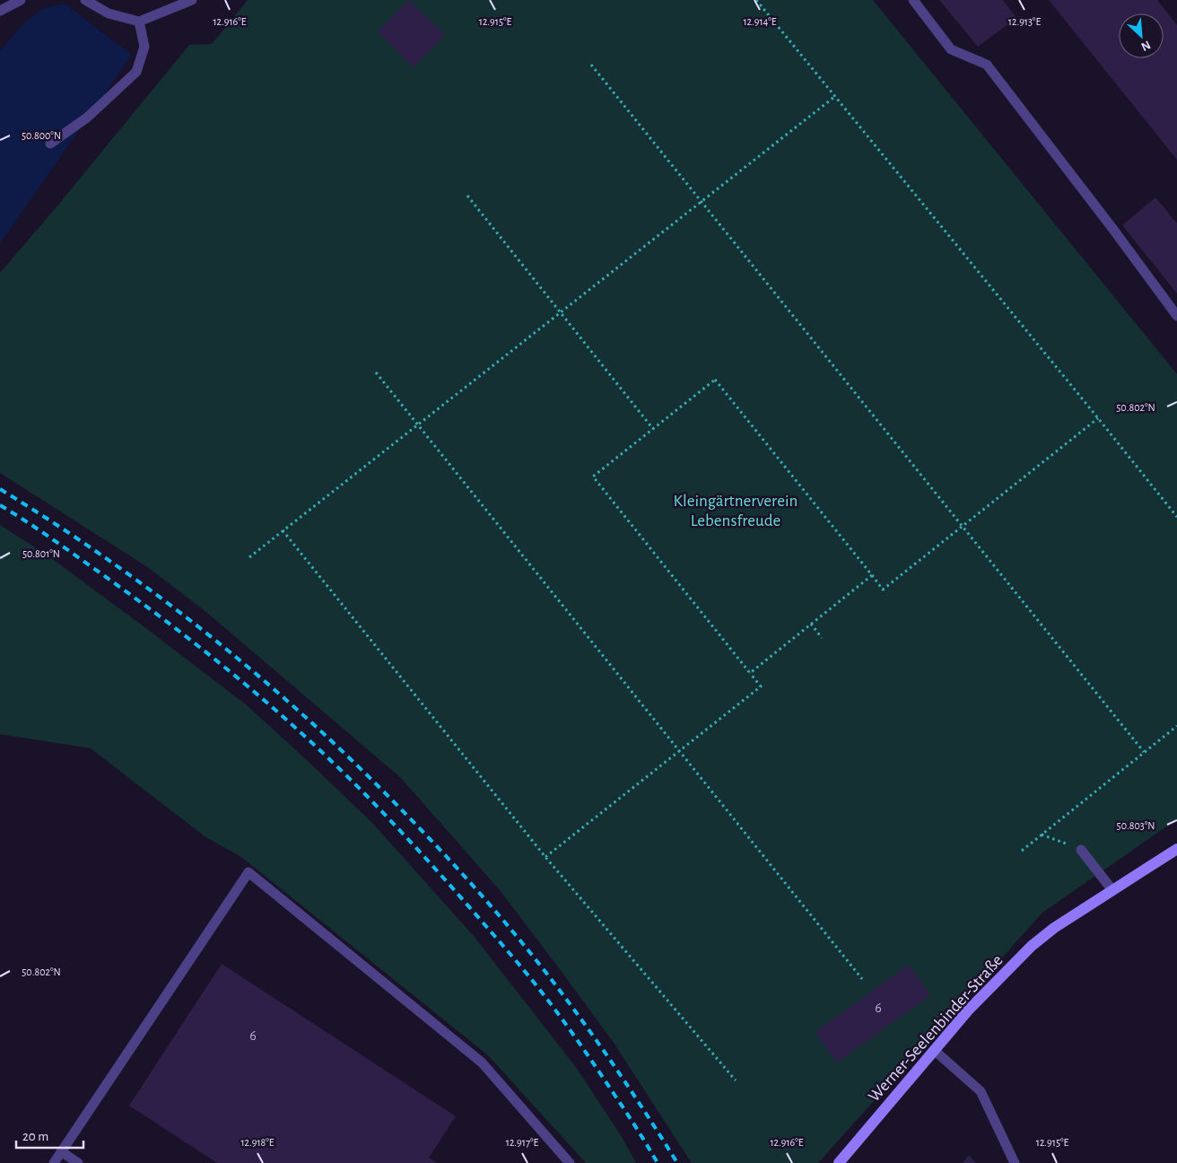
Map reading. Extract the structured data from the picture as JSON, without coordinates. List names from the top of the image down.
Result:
{
  "streets": {
    "main road": ["Werner-Seelenbinder-Straße"]
  },
  "parks": ["Kleingärtnerverein Lebensfreude"],
  "house_numbers": ["6", "6"],
  "scale_bar": "20 m",
  "north": "bottom right",
  "coordinates": [
    "12.916°E",
    "12.915°E",
    "12.914°E",
    "12.913°E",
    "50.800°N",
    "50.802°N",
    "50.801°N",
    "50.803°N",
    "12.918°E",
    "12.917°E"
  ]
}
